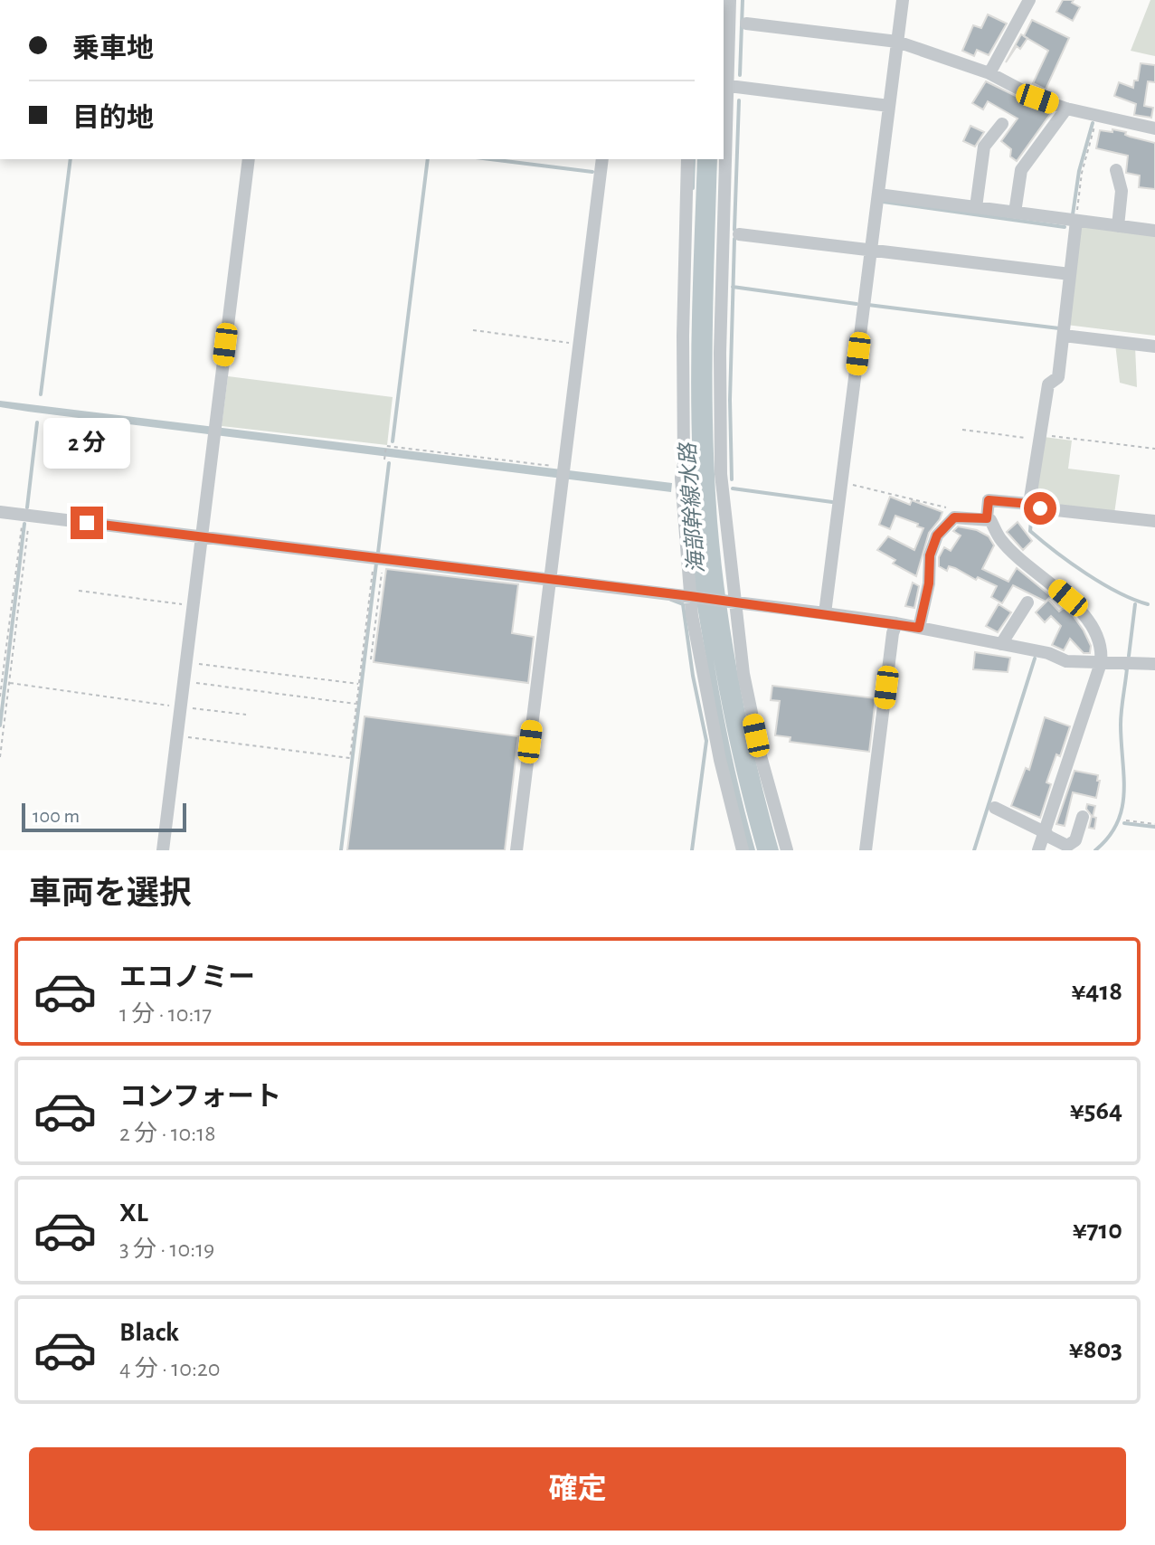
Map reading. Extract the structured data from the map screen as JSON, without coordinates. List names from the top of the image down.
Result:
{
  "water": ["海部幹線水路"],
  "scale_bar": "100 m",
  "page": {
    "banner": ["乗車地", "目的地"],
    "bubble": "2 分",
    "scale": "100 m",
    "heading": "車両を選択",
    "list": [
      {
        "name": "エコノミー",
        "note": "1 分 · 10:17",
        "value": "¥418"
      },
      {
        "name": "コンフォート",
        "note": "2 分 · 10:18",
        "value": "¥564"
      },
      {
        "name": "XL",
        "note": "3 分 · 10:19",
        "value": "¥710"
      },
      {
        "name": "Black",
        "note": "4 分 · 10:20",
        "value": "¥803"
      }
    ],
    "buttons": "確定"
  }
}
